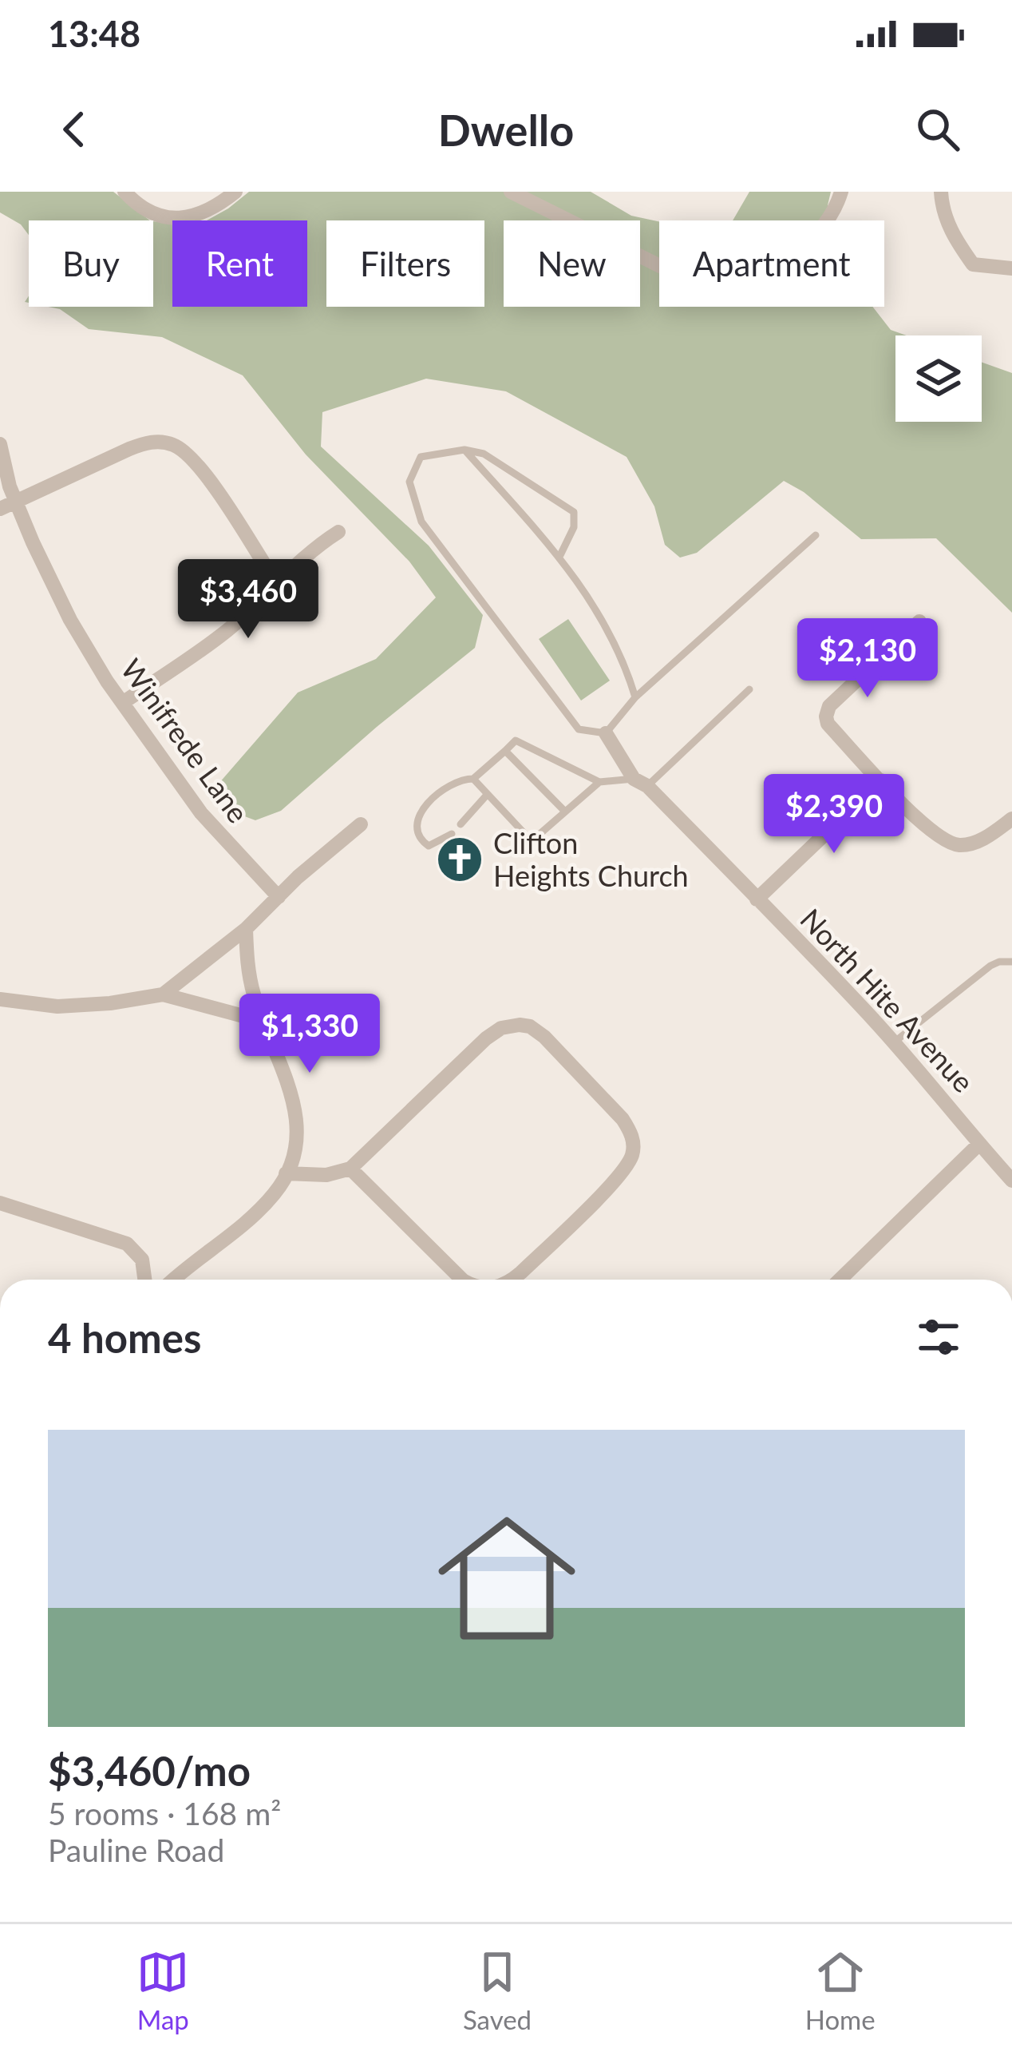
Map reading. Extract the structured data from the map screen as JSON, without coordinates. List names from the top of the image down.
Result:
{
  "streets": {
    "street": ["Winifrede Lane", "North Hite Avenue"]
  },
  "places": {
    "church": ["Clifton Heights Church"]
  },
  "page": {
    "status": "13:48",
    "header": "Dwello",
    "chip": [
      "Buy",
      "Rent",
      "Filters",
      "New",
      "Apartment"
    ],
    "price": [
      "$3,460",
      "$2,130",
      "$2,390",
      "$1,330"
    ],
    "heading": "4 homes",
    "list": [
      {
        "name": "$3,460/mo",
        "note": "5 rooms · 168 m² · Pauline Road"
      }
    ],
    "tabs": ["Map", "Saved", "Home"]
  }
}
